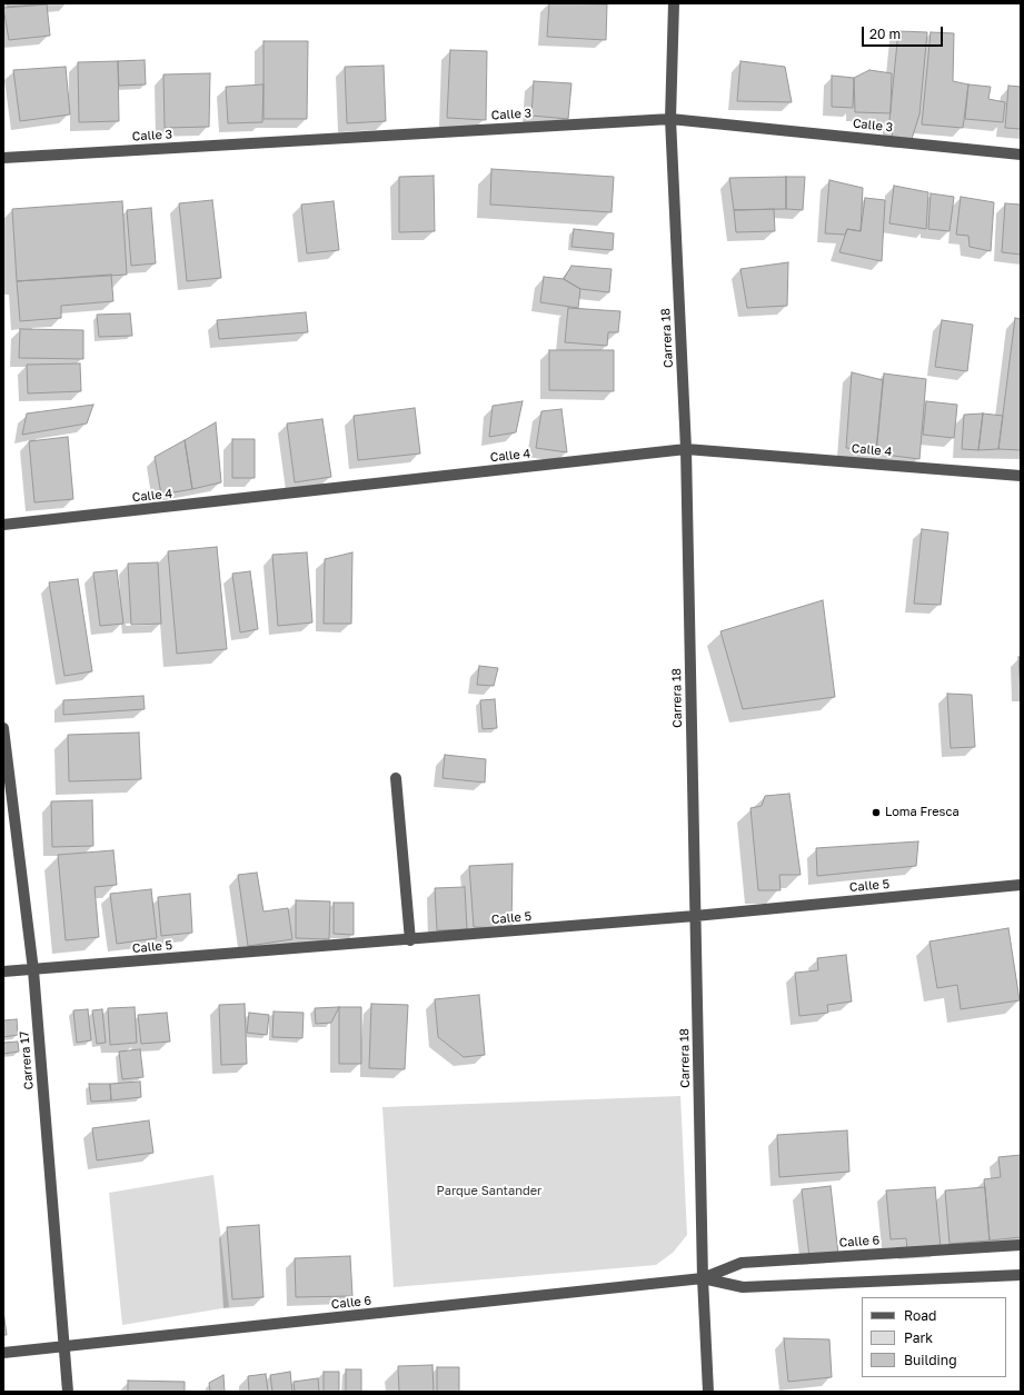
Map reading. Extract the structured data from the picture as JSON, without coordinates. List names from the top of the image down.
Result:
{
  "streets": {
    "street": [
      "Calle 3",
      "Carrera 18",
      "Calle 4",
      "Calle 5",
      "Carrera 17",
      "Calle 6"
    ]
  },
  "crossings": [
    ["Calle 3", "Carrera 18"],
    ["Carrera 18", "Calle 4"],
    ["Carrera 18", "Calle 5"],
    ["Carrera 18", "Calle 6"],
    ["Calle 5", "Carrera 17"],
    ["Carrera 17", "Calle 6"]
  ],
  "parks": ["Parque Santander"],
  "places": ["Loma Fresca"],
  "legend": ["Road", "Park", "Building"],
  "scale_bar": "20 m"
}
